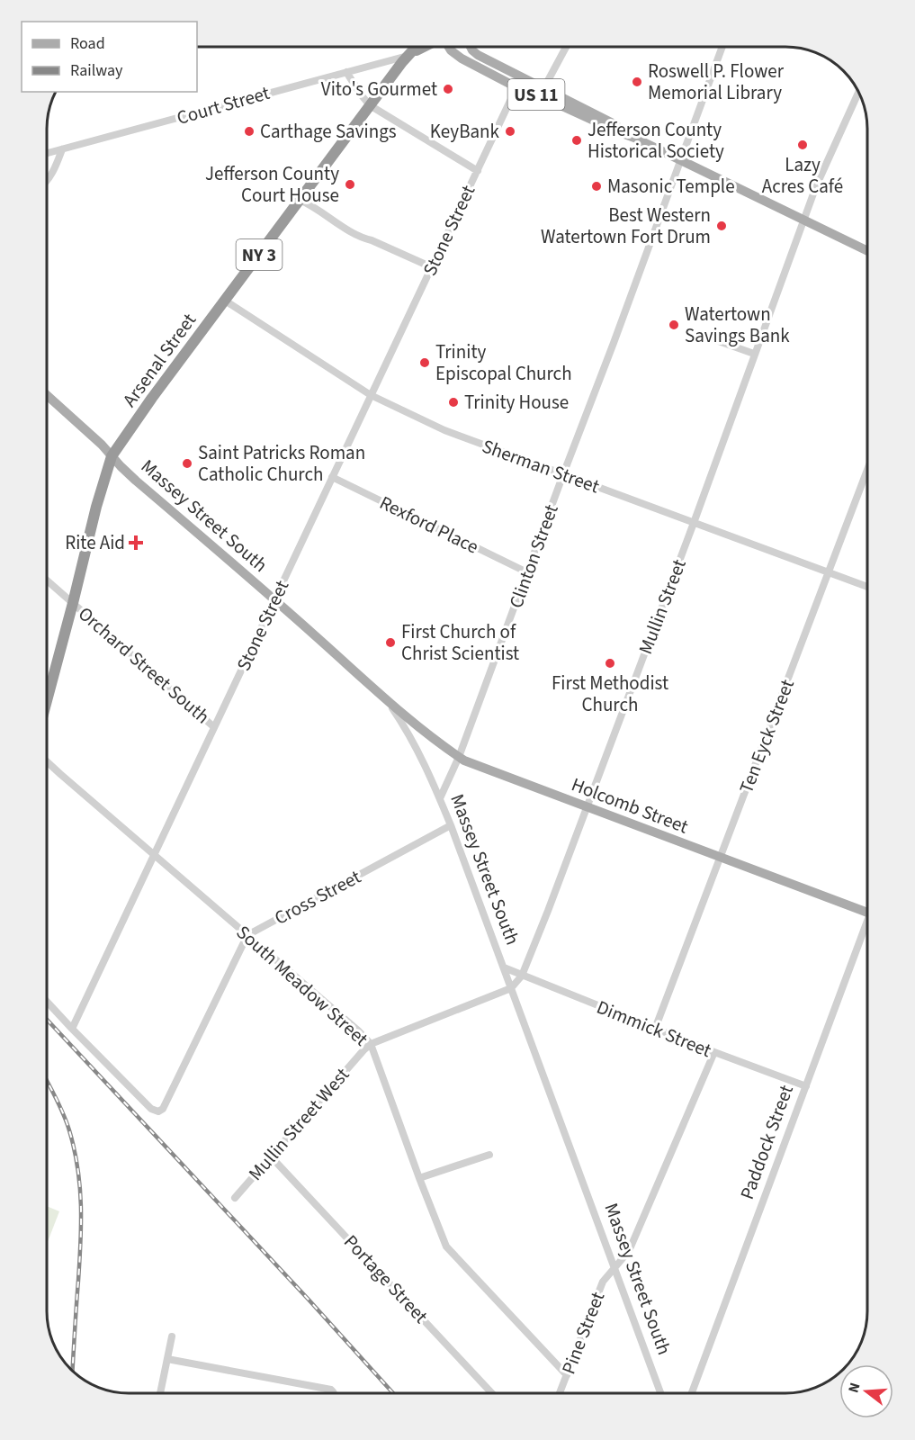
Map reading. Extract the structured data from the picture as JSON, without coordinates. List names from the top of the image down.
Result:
{
  "streets": {
    "highway": ["NY 3", "Arsenal Street"],
    "main road": ["US 11", "Massey Street South", "Holcomb Street"],
    "street": [
      "Court Street",
      "Stone Street",
      "Sherman Street",
      "Rexford Place",
      "Clinton Street",
      "Mullin Street",
      "Orchard Street South",
      "Ten Eyck Street",
      "Cross Street",
      "South Meadow Street",
      "Dimmick Street",
      "Mullin Street West",
      "Paddock Street",
      "Portage Street",
      "Pine Street"
    ]
  },
  "crossings": [
    ["US 11", "Stone Street"],
    ["US 11", "Clinton Street"],
    ["US 11", "Mullin Street"],
    ["Court Street", "NY 3"],
    ["Court Street", "Arsenal Street"],
    ["Stone Street", "Sherman Street"],
    ["Stone Street", "Massey Street South"],
    ["Stone Street", "Rexford Place"],
    ["Stone Street", "Orchard Street South"],
    ["Stone Street", "South Meadow Street"],
    ["NY 3", "Arsenal Street"],
    ["Arsenal Street", "Sherman Street"],
    ["Arsenal Street", "Massey Street South"],
    ["Arsenal Street", "Orchard Street South"],
    ["Sherman Street", "Clinton Street"],
    ["Sherman Street", "Mullin Street"],
    ["Sherman Street", "Ten Eyck Street"],
    ["Massey Street South", "Clinton Street"],
    ["Massey Street South", "Mullin Street"],
    ["Massey Street South", "Holcomb Street"],
    ["Massey Street South", "Cross Street"],
    ["Massey Street South", "Dimmick Street"],
    ["Massey Street South", "Mullin Street West"],
    ["Massey Street South", "Pine Street"],
    ["Rexford Place", "Clinton Street"],
    ["Clinton Street", "Holcomb Street"],
    ["Mullin Street", "Holcomb Street"],
    ["Mullin Street", "Dimmick Street"],
    ["Mullin Street", "Mullin Street West"],
    ["Ten Eyck Street", "Holcomb Street"],
    ["Ten Eyck Street", "Dimmick Street"],
    ["Cross Street", "South Meadow Street"],
    ["South Meadow Street", "Mullin Street West"],
    ["South Meadow Street", "Pine Street"],
    ["Dimmick Street", "Paddock Street"],
    ["Dimmick Street", "Pine Street"],
    ["Mullin Street West", "Portage Street"]
  ],
  "places": {
    "other": [
      "Roswell P. Flower Memorial Library",
      "Vito's Gourmet",
      "Carthage Savings",
      "KeyBank",
      "Jefferson County Historical Society",
      "Lazy Acres Café",
      "Jefferson County Court House",
      "Masonic Temple",
      "Best Western Watertown Fort Drum",
      "Watertown Savings Bank",
      "Trinity Episcopal Church",
      "Trinity House",
      "Saint Patricks Roman Catholic Church",
      "First Church of Christ Scientist",
      "First Methodist Church"
    ],
    "health": ["Rite Aid"]
  },
  "legend": ["Road", "Railway"],
  "north": "left"
}
